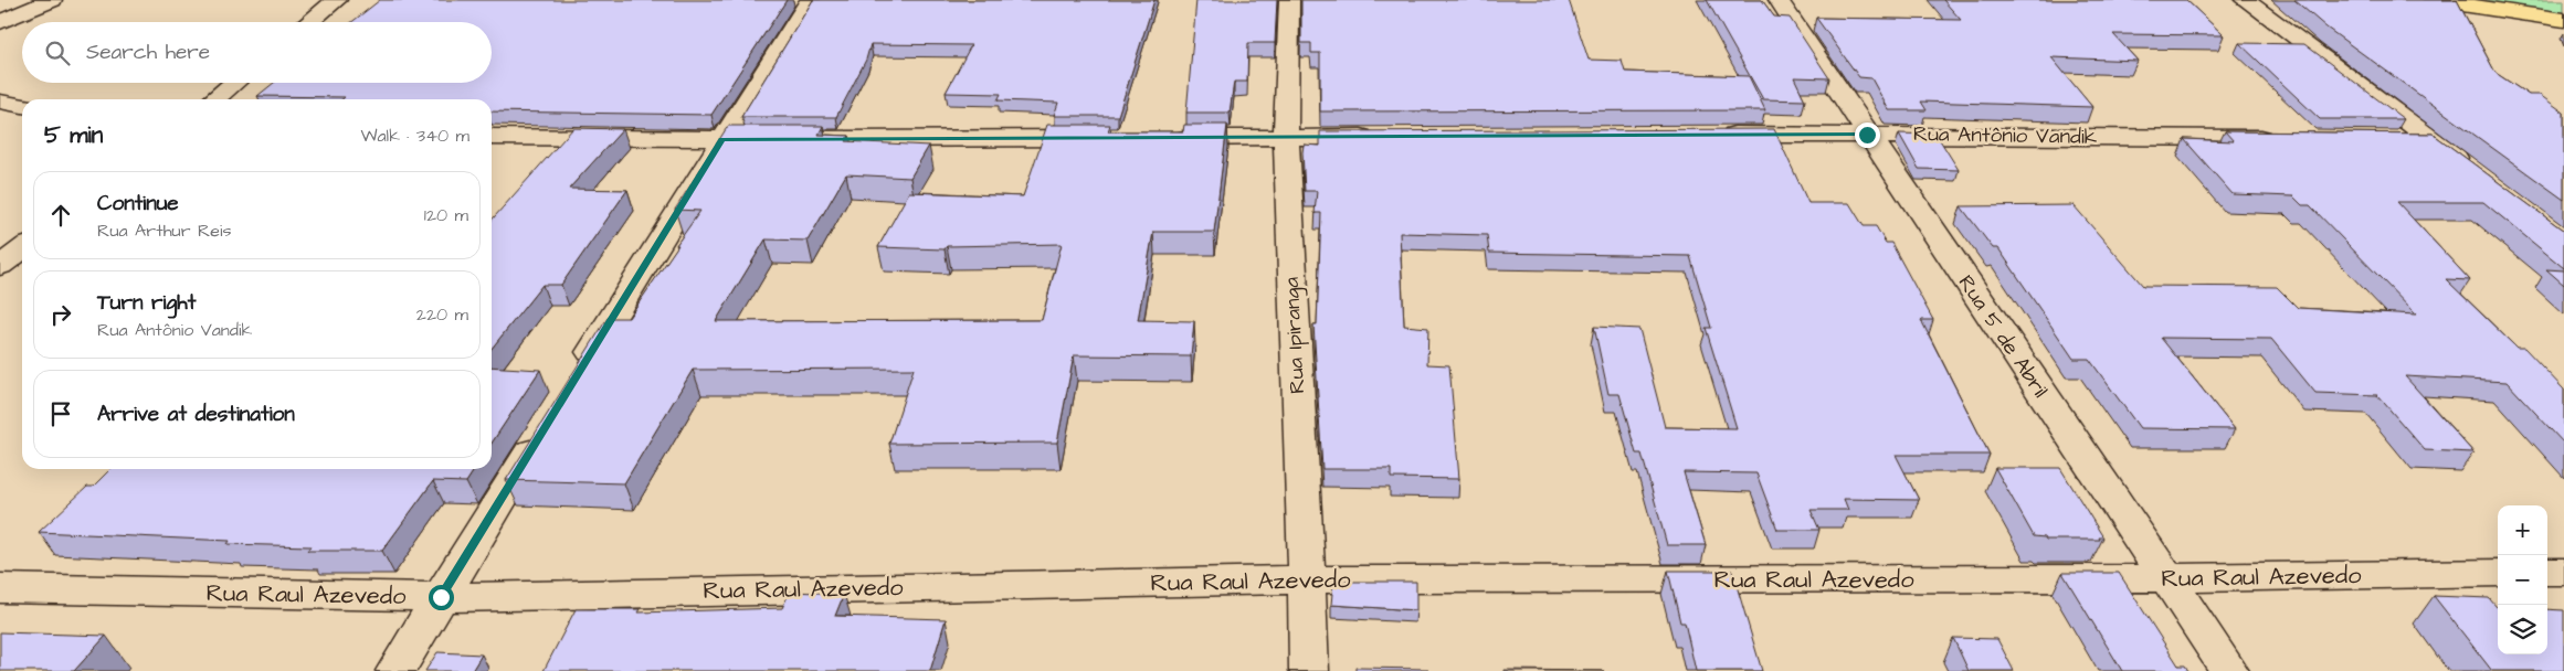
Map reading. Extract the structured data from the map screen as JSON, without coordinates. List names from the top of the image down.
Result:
{
  "streets": {
    "street": [
      "Rua Antônio Vandik",
      "Rua Ipiranga",
      "Rua 5 de Abril",
      "Rua Raul Azevedo"
    ]
  },
  "crossings": [
    ["Rua Antônio Vandik", "Rua 5 de Abril"],
    ["Rua Ipiranga", "Rua Raul Azevedo"],
    ["Rua 5 de Abril", "Rua Raul Azevedo"]
  ],
  "page": {
    "search": "Search here",
    "heading": ["5 min", "Walk · 340 m"],
    "list": [
      ["Continue", "Rua Arthur Reis", "120 m"],
      ["Turn right", "Rua Antônio Vandik", "220 m"],
      "Arrive at destination"
    ],
    "map_buttons": ["+", "−"]
  }
}
